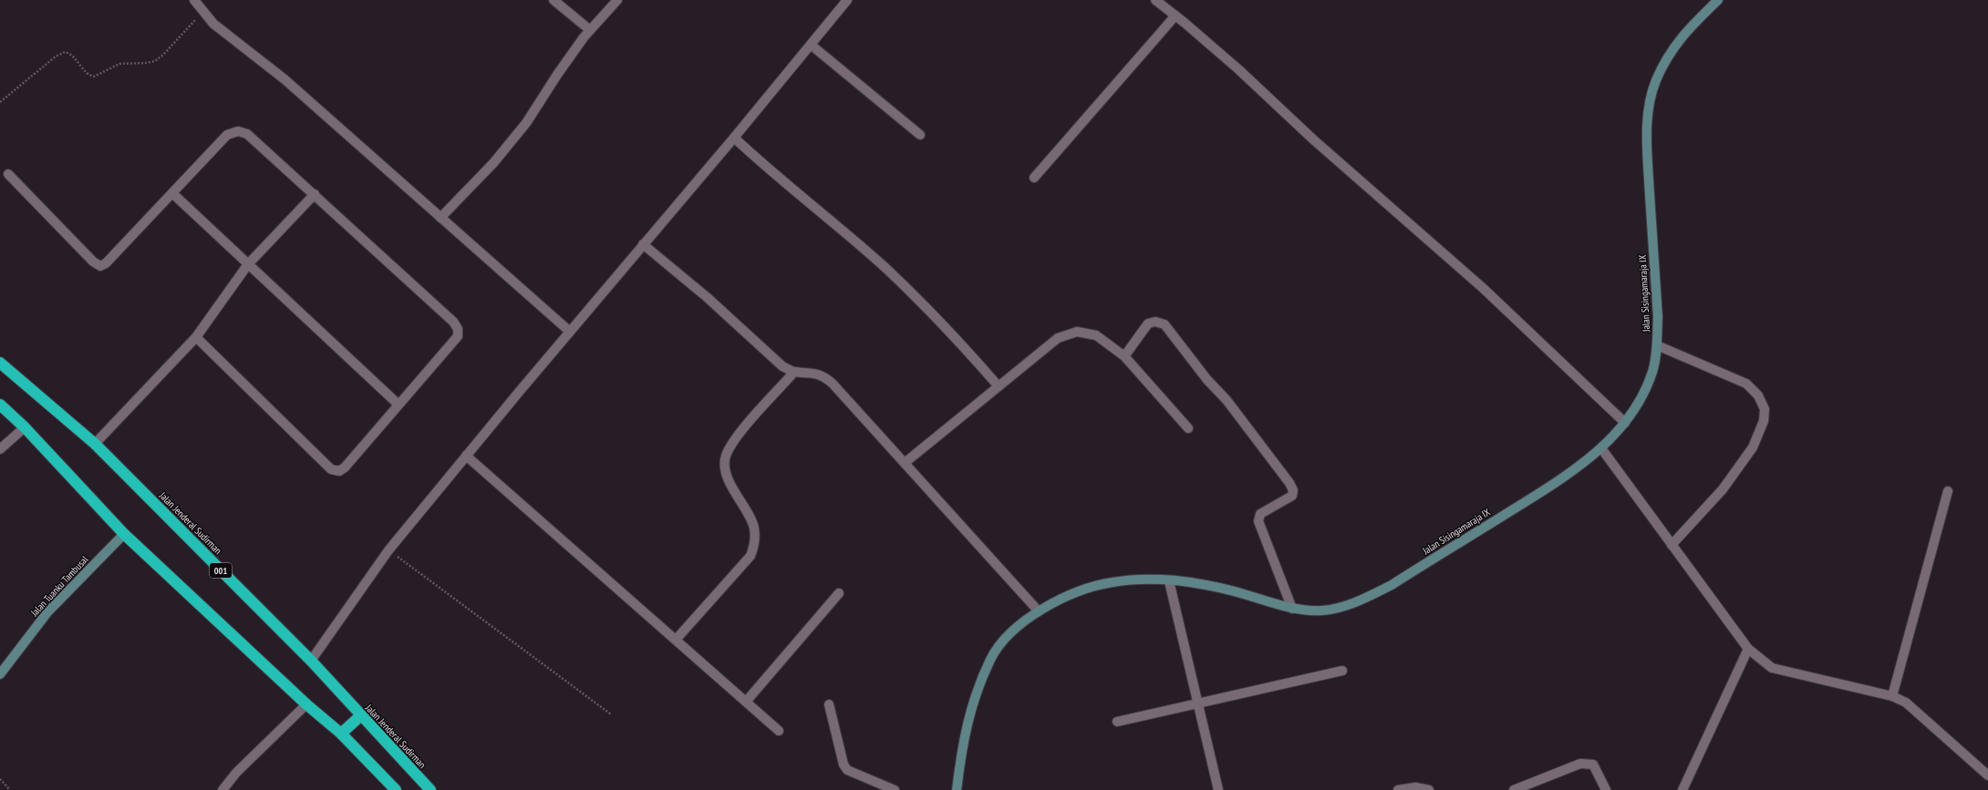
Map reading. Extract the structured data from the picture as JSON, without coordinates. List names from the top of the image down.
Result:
{
  "streets": {
    "highway": ["Jalan Jenderal Sudirman", "001"],
    "street": ["Jalan Sisingamaraja IX", "Jalan Tuanku Tambusal"]
  }
}
